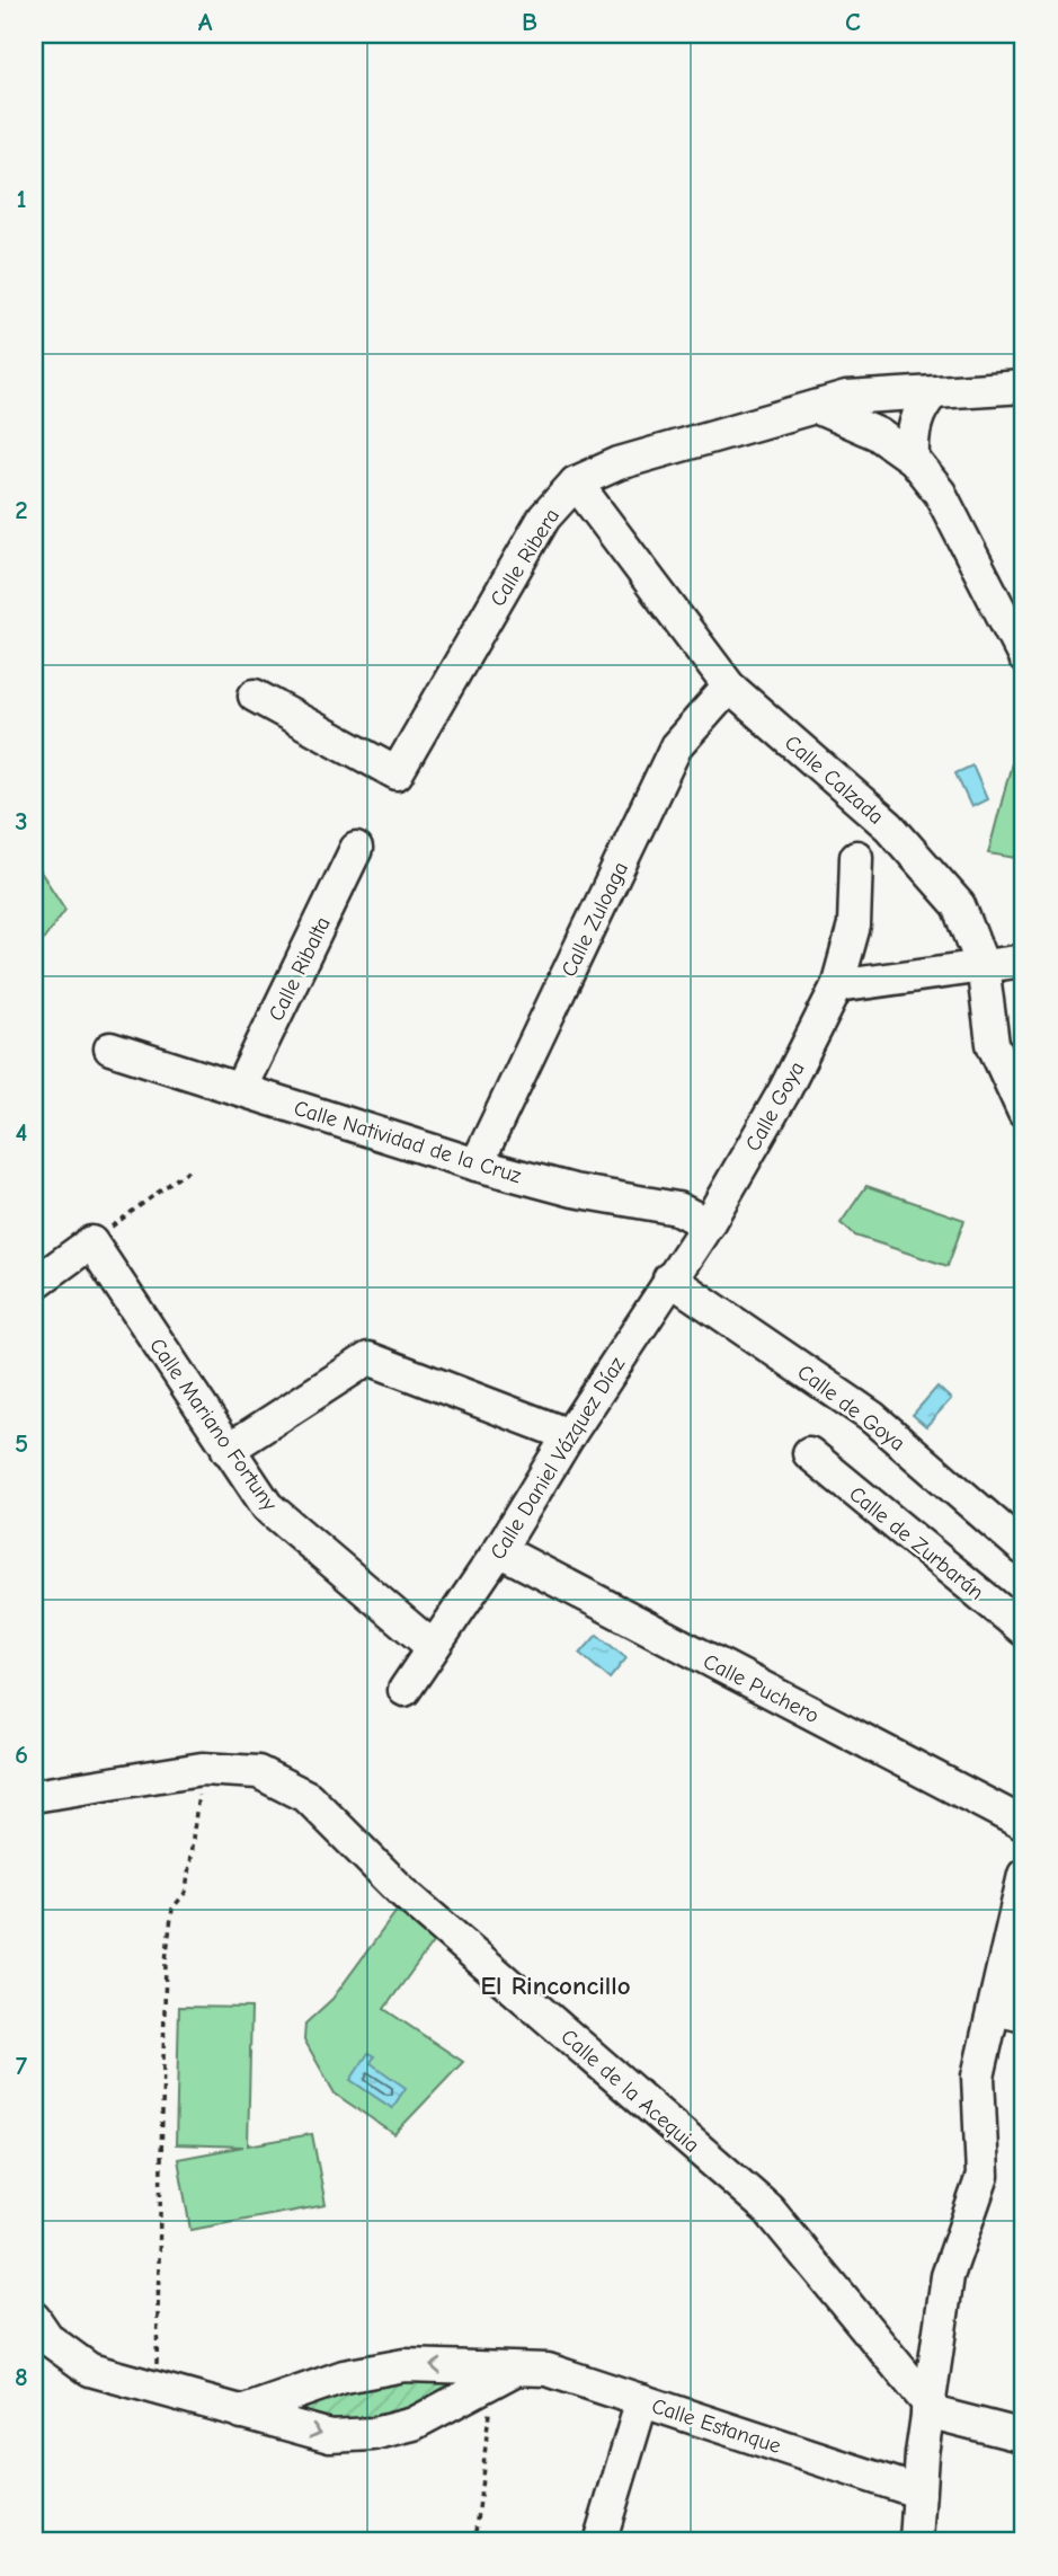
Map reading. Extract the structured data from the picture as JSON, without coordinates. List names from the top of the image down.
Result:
{
  "streets": {
    "street": [
      "Calle Ribera",
      "Calle Calzada",
      "Calle Zuloaga",
      "Calle Ribalta",
      "Calle Goya",
      "Calle Natividad de la Cruz",
      "Calle de Goya",
      "Calle Mariano Fortuny",
      "Calle Daniel Vázquez Díaz",
      "Calle de Zurbarán",
      "Calle Puchero",
      "Calle de la Acequia",
      "Calle Estanque"
    ]
  },
  "crossings": [
    ["Calle Ribera", "Calle Calzada"],
    ["Calle Calzada", "Calle Zuloaga"],
    ["Calle Zuloaga", "Calle Natividad de la Cruz"],
    ["Calle Ribalta", "Calle Natividad de la Cruz"],
    ["Calle Goya", "Calle Natividad de la Cruz"],
    ["Calle Goya", "Calle Daniel Vázquez Díaz"],
    ["Calle Natividad de la Cruz", "Calle Daniel Vázquez Díaz"],
    ["Calle de Goya", "Calle Daniel Vázquez Díaz"],
    ["Calle Mariano Fortuny", "Calle Daniel Vázquez Díaz"],
    ["Calle Daniel Vázquez Díaz", "Calle Puchero"]
  ],
  "districts": ["El Rinconcillo"],
  "grid": {
    "columns": ["A", "B", "C"],
    "rows": [
      "1",
      "2",
      "3",
      "4",
      "5",
      "6",
      "7",
      "8"
    ]
  }
}
